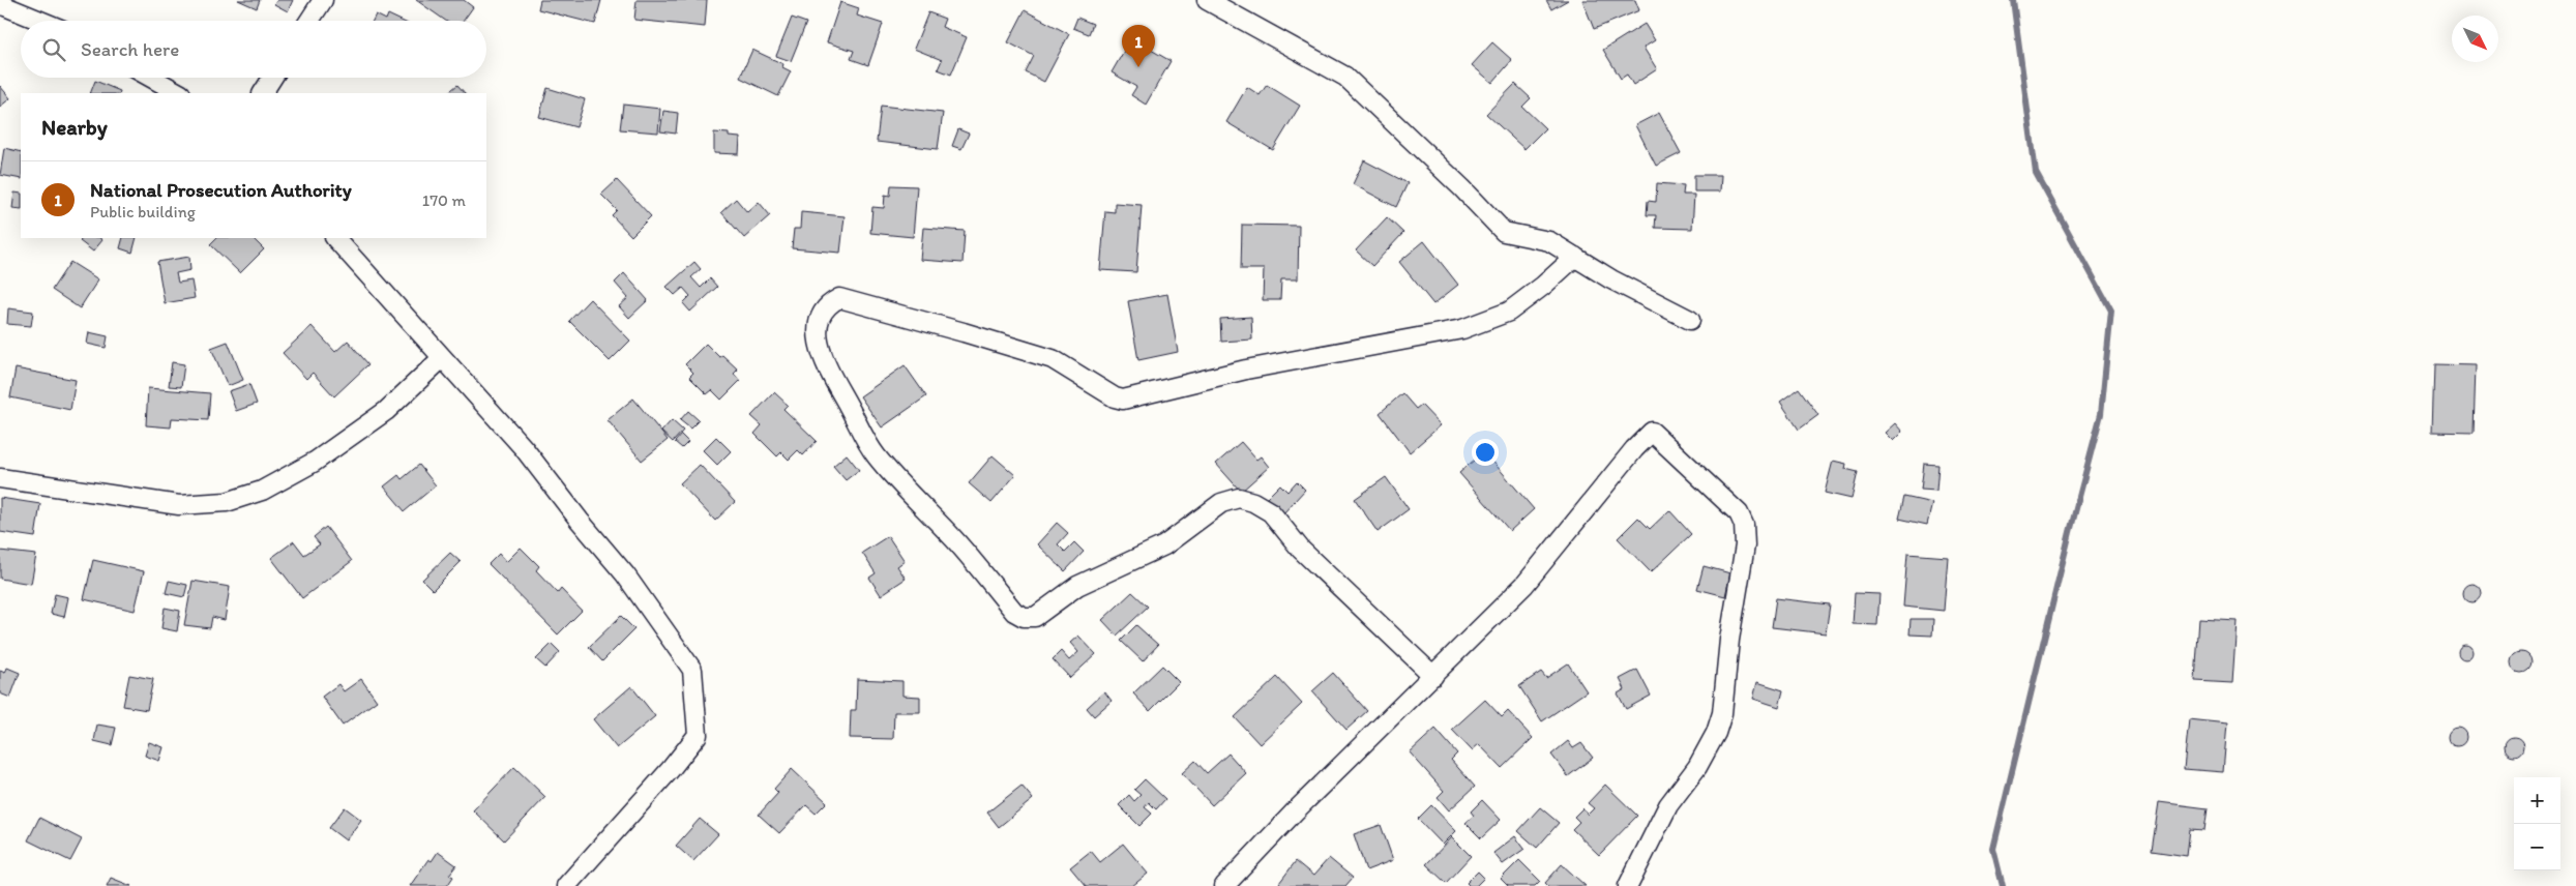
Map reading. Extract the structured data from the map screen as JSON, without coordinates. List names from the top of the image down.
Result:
{
  "north": "bottom right",
  "page": {
    "search": "Search here",
    "pins": "1",
    "heading": "Nearby",
    "list": [
      {
        "mark": "1",
        "name": "National Prosecution Authority",
        "note": "Public building",
        "value": "170 m"
      }
    ],
    "map_buttons": ["+", "−"]
  }
}
